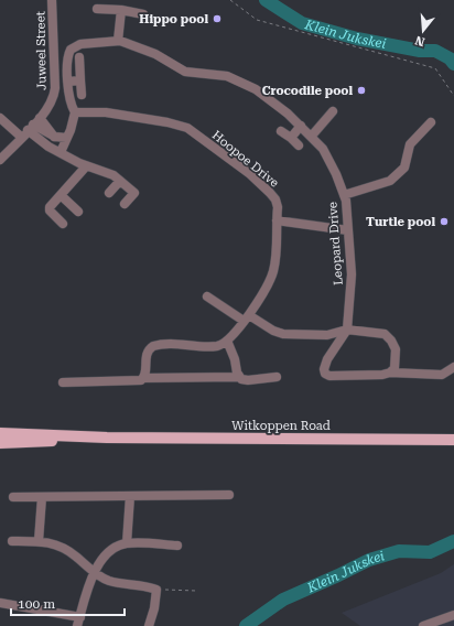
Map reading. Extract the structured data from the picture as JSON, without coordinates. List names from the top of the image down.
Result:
{
  "streets": {
    "main road": ["Witkoppen Road"],
    "street": ["Juweel Street", "Hoopoe Drive", "Leopard Drive"]
  },
  "water": ["Klein Jukskei"],
  "places": ["Hippo pool", "Crocodile pool", "Turtle pool"],
  "scale_bar": "100 m",
  "north": "bottom"
}
